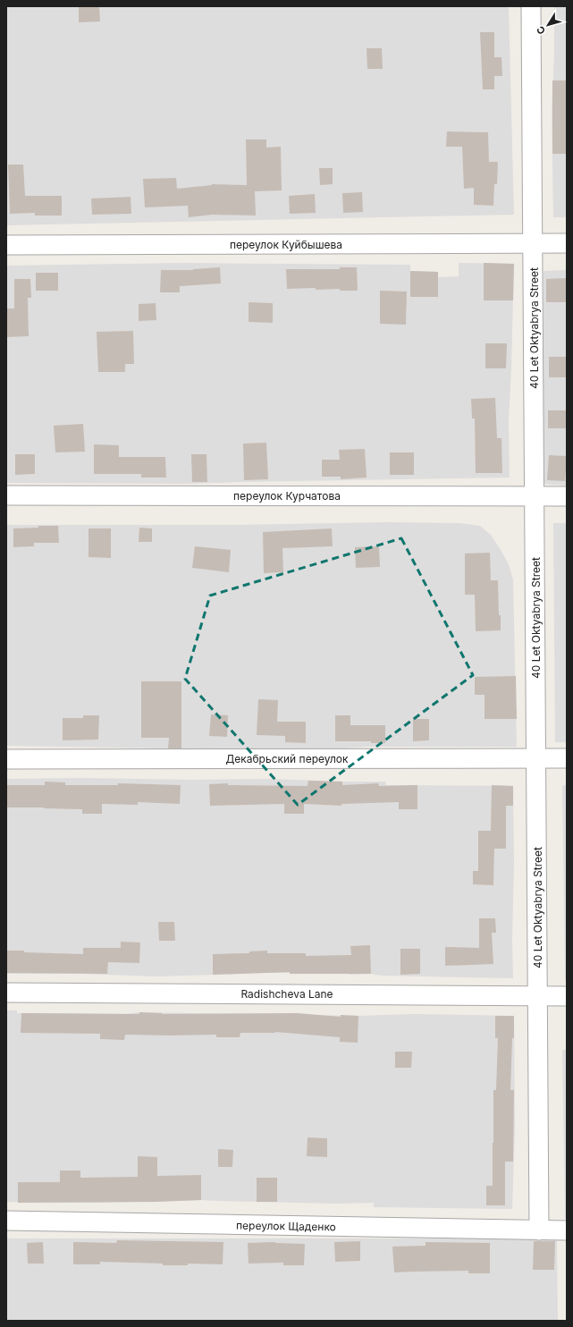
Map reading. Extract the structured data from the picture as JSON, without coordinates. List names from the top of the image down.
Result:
{
  "streets": {
    "street": [
      "переулок Куйбышева",
      "40 Let Oktyabrya Street",
      "переулок Курчатова",
      "Декабрьский переулок",
      "Radishcheva Lane",
      "переулок Щаденко"
    ]
  },
  "crossings": [
    ["переулок Куйбышева", "40 Let Oktyabrya Street"],
    ["40 Let Oktyabrya Street", "переулок Курчатова"],
    ["40 Let Oktyabrya Street", "Декабрьский переулок"],
    ["40 Let Oktyabrya Street", "Radishcheva Lane"],
    ["40 Let Oktyabrya Street", "переулок Щаденко"]
  ],
  "north": "bottom left"
}
